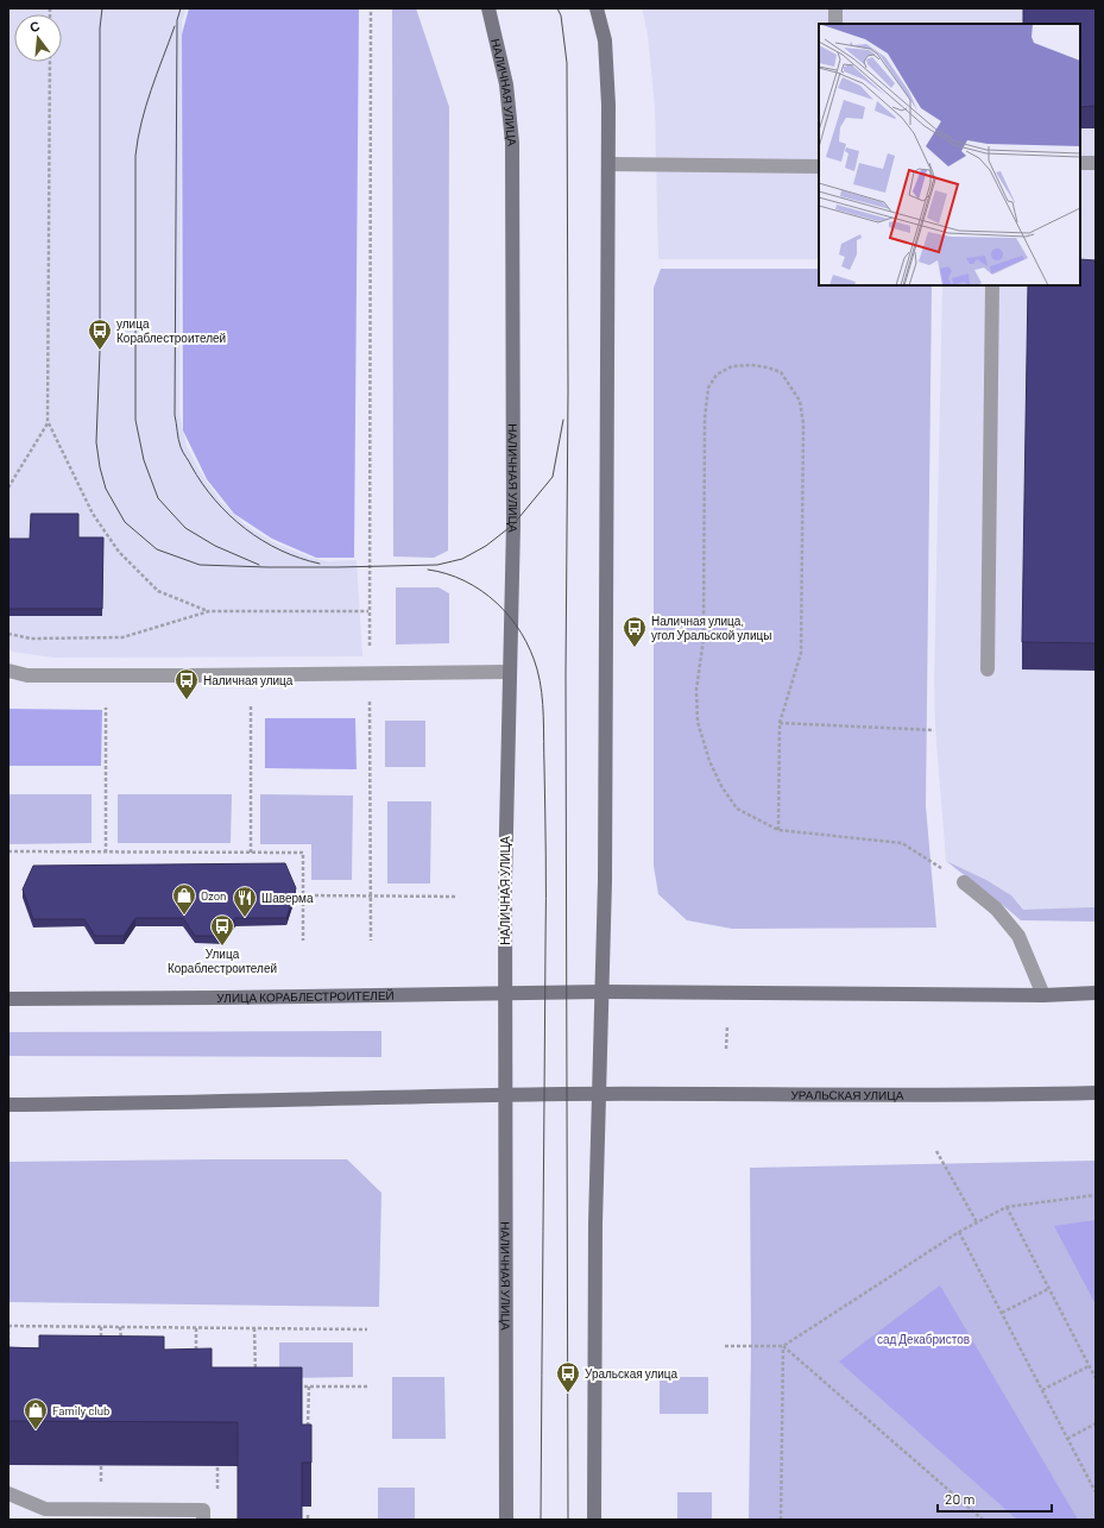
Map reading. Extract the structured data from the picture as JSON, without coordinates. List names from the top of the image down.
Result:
{
  "streets": {
    "main road": ["НАЛИЧНАЯ УЛИЦА", "УЛИЦА КОРАБЛЕСТРОИТЕЛЕЙ", "УРАЛЬСКАЯ УЛИЦА"]
  },
  "crossings": [
    ["НАЛИЧНАЯ УЛИЦА", "УЛИЦА КОРАБЛЕСТРОИТЕЛЕЙ"]
  ],
  "parks": ["сад Декабристов"],
  "places": {
    "bus stop": [
      "улица Кораблестроителей",
      "Наличная улица, угол Уральской улицы",
      "Наличная улица",
      "Улица Кораблестроителей",
      "Уральская улица"
    ],
    "shop": ["Ozon", "Family club"],
    "restaurant": ["Шаверма"]
  },
  "scale_bar": "20 m",
  "north": "top"
}
